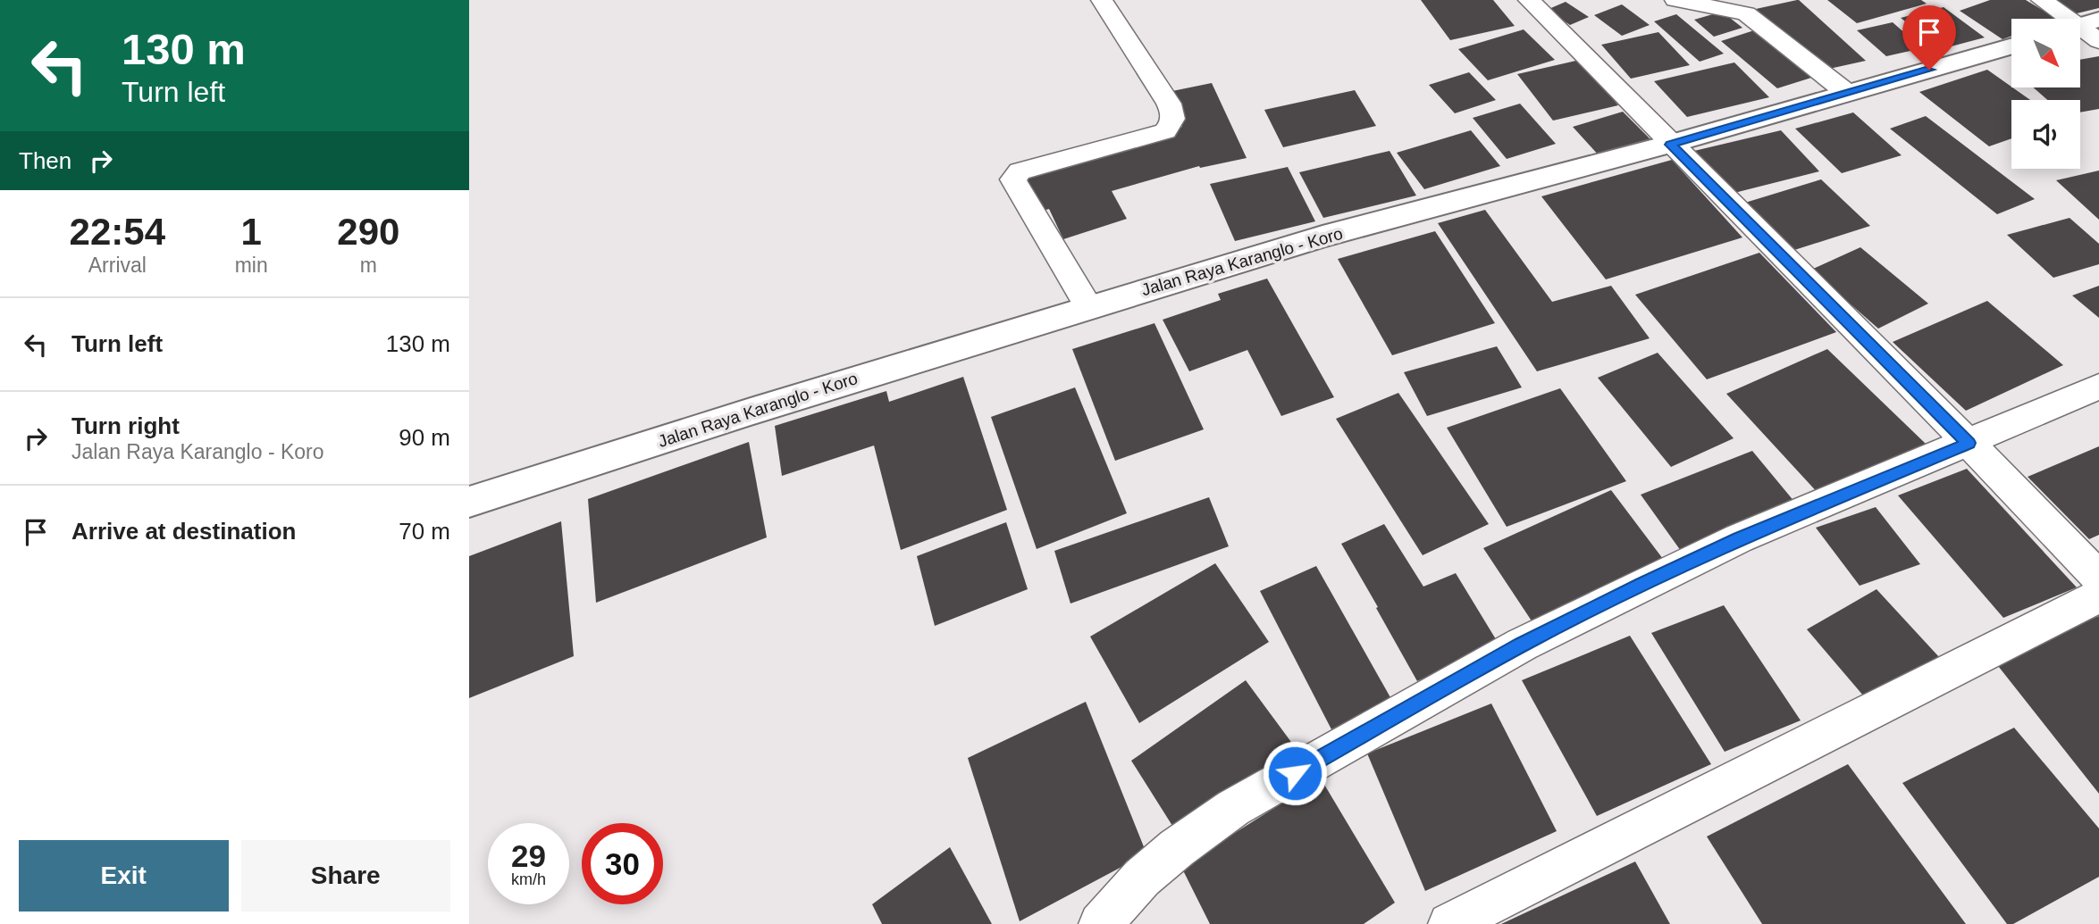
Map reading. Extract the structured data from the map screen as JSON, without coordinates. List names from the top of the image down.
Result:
{
  "streets": {
    "street": ["Jalan Raya Karanglo - Koro"]
  },
  "north": "bottom right",
  "page": {
    "turn": ["130 m", "Turn left"],
    "then": "Then",
    "eta": [
      "22:54",
      "Arrival",
      "1",
      "min",
      "290",
      "m"
    ],
    "list": [
      {
        "name": "Turn left",
        "value": "130 m"
      },
      {
        "name": "Turn right",
        "note": "Jalan Raya Karanglo - Koro",
        "value": "90 m"
      },
      {
        "name": "Arrive at destination",
        "value": "70 m"
      }
    ],
    "speed": "29 km/h",
    "limit": "30",
    "buttons": ["Exit", "Share"]
  }
}
